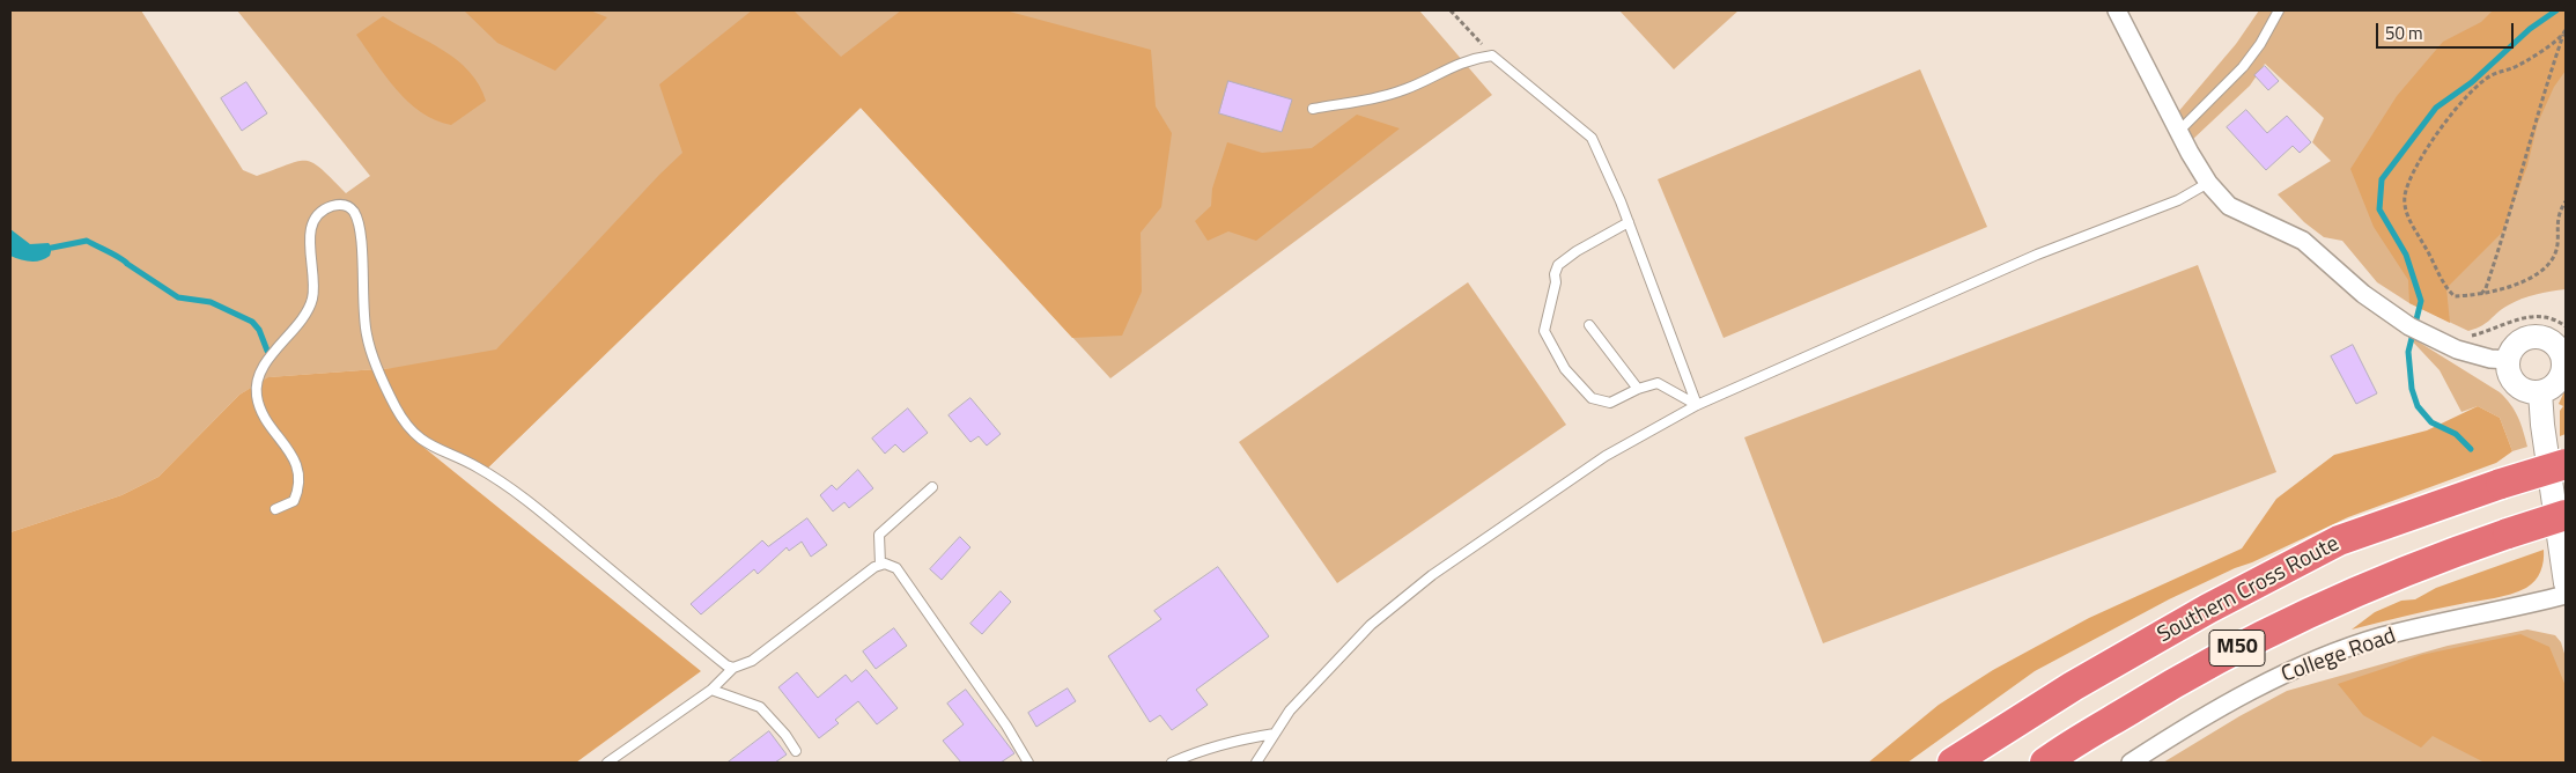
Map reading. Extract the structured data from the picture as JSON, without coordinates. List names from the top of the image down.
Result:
{
  "streets": {
    "highway": ["Southern Cross Route", "M50"],
    "street": ["College Road"]
  },
  "scale_bar": "50 m"
}
